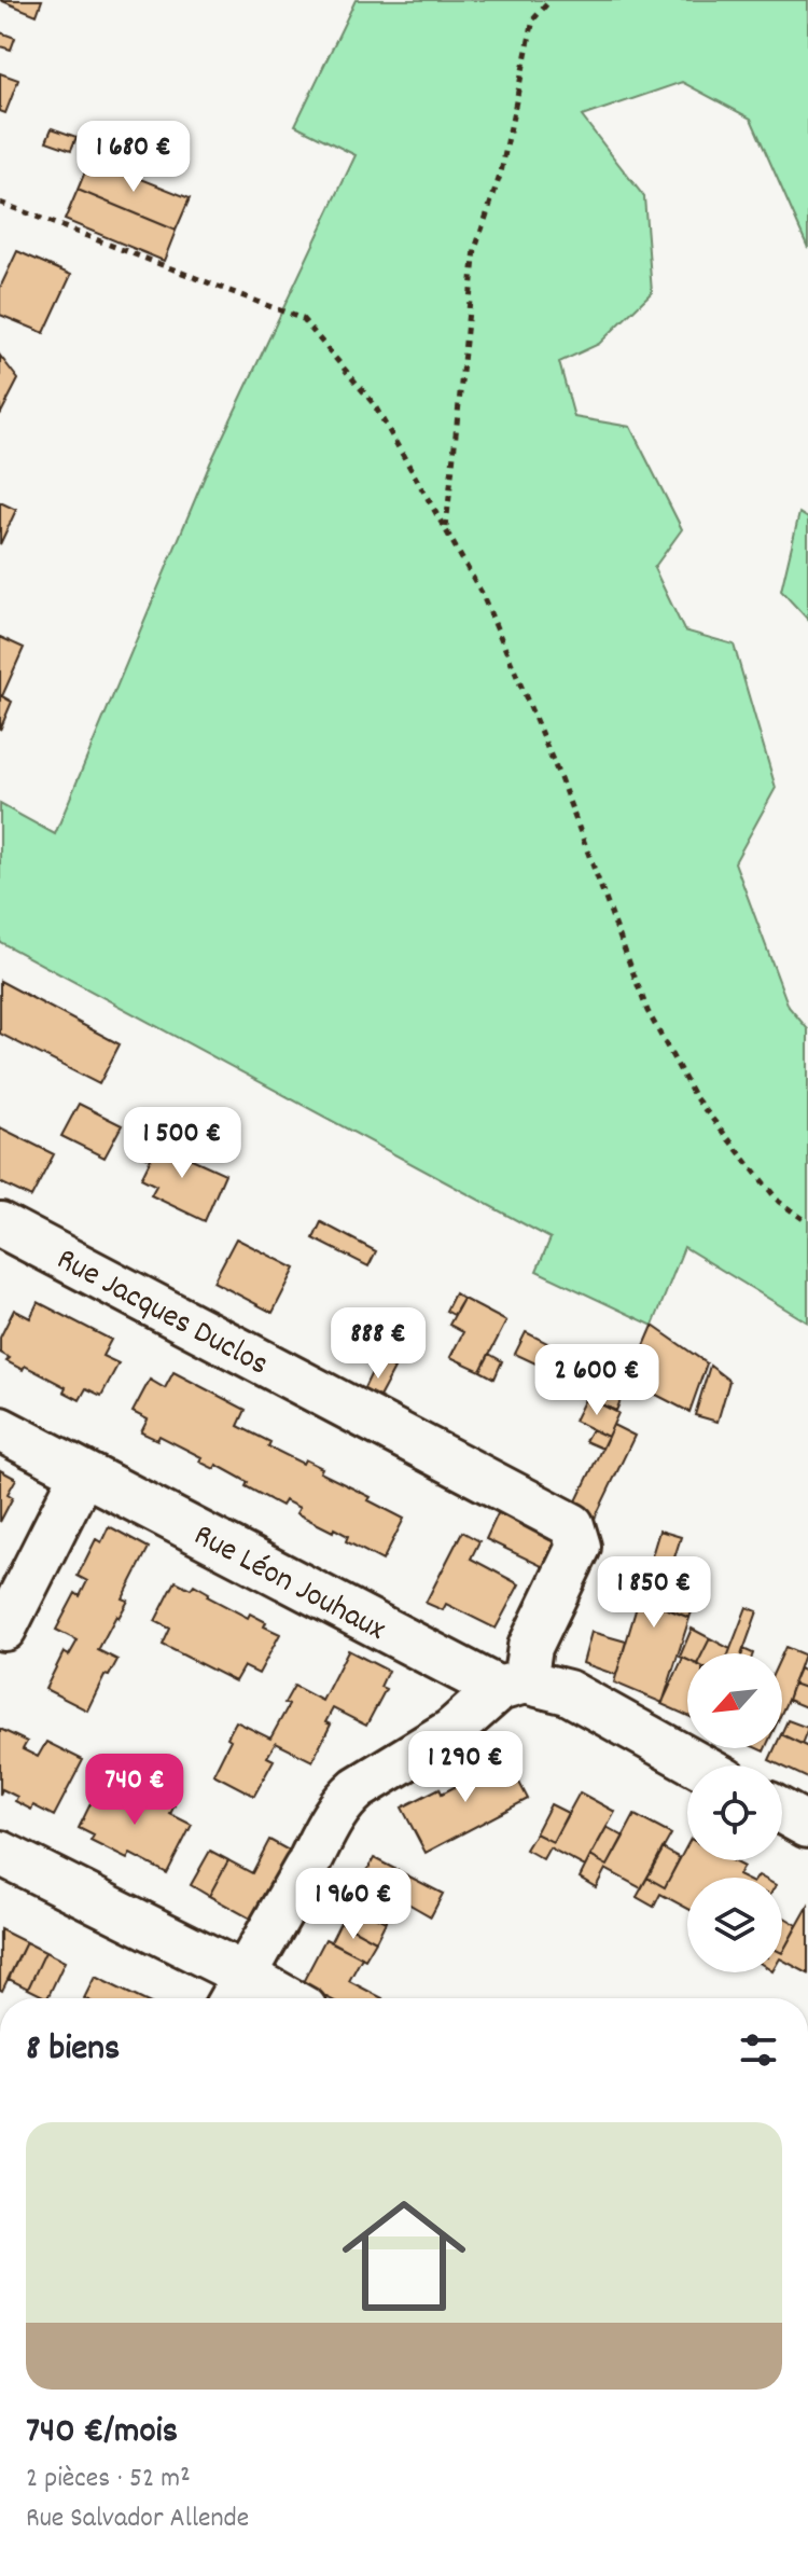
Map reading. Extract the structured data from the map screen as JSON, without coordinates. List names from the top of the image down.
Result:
{
  "streets": {
    "street": ["Rue Jacques Duclos", "Rue Léon Jouhaux"]
  },
  "crossings": [
    ["Rue Jacques Duclos", "Rue Léon Jouhaux"]
  ],
  "north": "bottom left",
  "page": {
    "price": [
      "1 680 €",
      "1 500 €",
      "888 €",
      "2 600 €",
      "1 850 €",
      "1 290 €",
      "740 €",
      "1 960 €"
    ],
    "heading": "8 biens",
    "list": [
      {
        "name": "740 €/mois",
        "note": "2 pièces · 52 m² · Rue Salvador Allende"
      }
    ]
  }
}
